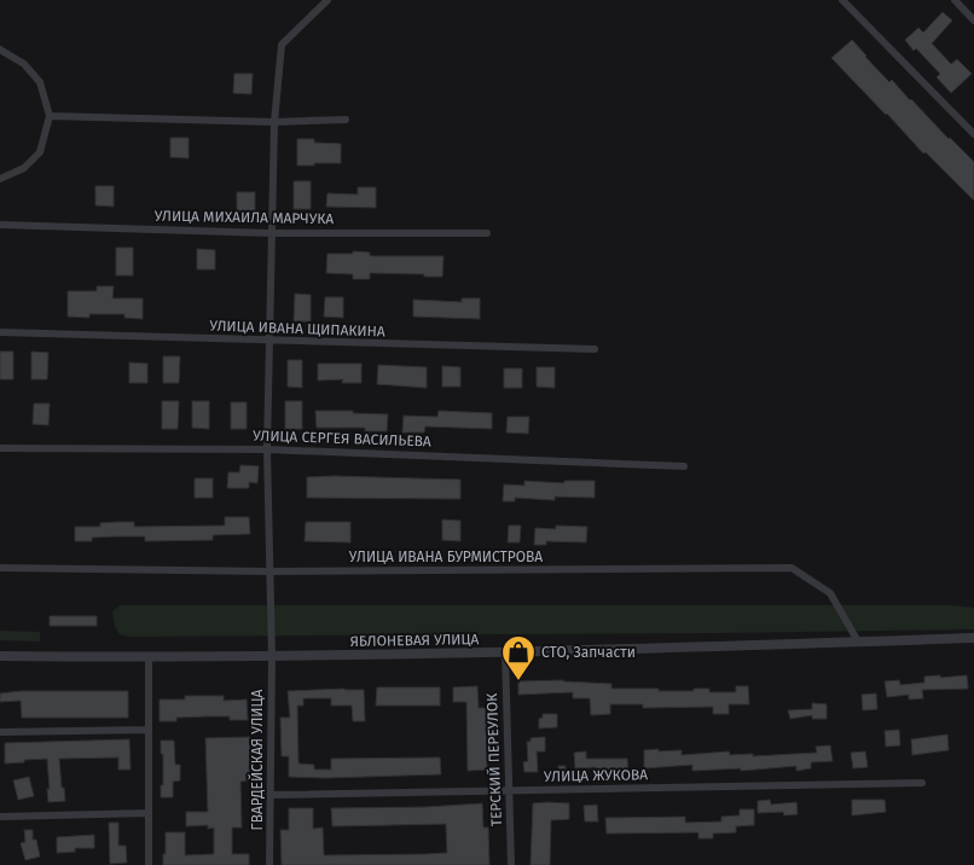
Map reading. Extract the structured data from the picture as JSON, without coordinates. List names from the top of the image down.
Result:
{
  "streets": {
    "street": [
      "УЛИЦА МИХАИЛА МАРЧУКА",
      "УЛИЦА ИВАНА ЩИПАКИНА",
      "УЛИЦА СЕРГЕЯ ВАСИЛЬЕВА",
      "УЛИЦА ИВАНА БУРМИСТРОВА",
      "ЯБЛОНЕВАЯ УЛИЦА",
      "ГВАРДЕЙСКАЯ УЛИЦА",
      "ТЕРСКИЙ ПЕРЕУЛОК",
      "УЛИЦА ЖУКОВА"
    ]
  },
  "crossings": [
    ["УЛИЦА МИХАИЛА МАРЧУКА", "ГВАРДЕЙСКАЯ УЛИЦА"],
    ["УЛИЦА ИВАНА ЩИПАКИНА", "ГВАРДЕЙСКАЯ УЛИЦА"],
    ["УЛИЦА СЕРГЕЯ ВАСИЛЬЕВА", "ГВАРДЕЙСКАЯ УЛИЦА"],
    ["УЛИЦА ИВАНА БУРМИСТРОВА", "ЯБЛОНЕВАЯ УЛИЦА"],
    ["УЛИЦА ИВАНА БУРМИСТРОВА", "ГВАРДЕЙСКАЯ УЛИЦА"],
    ["ЯБЛОНЕВАЯ УЛИЦА", "ГВАРДЕЙСКАЯ УЛИЦА"],
    ["ЯБЛОНЕВАЯ УЛИЦА", "ТЕРСКИЙ ПЕРЕУЛОК"],
    ["ГВАРДЕЙСКАЯ УЛИЦА", "УЛИЦА ЖУКОВА"],
    ["ТЕРСКИЙ ПЕРЕУЛОК", "УЛИЦА ЖУКОВА"]
  ],
  "places": {
    "shop": ["СТО, Запчасти"]
  }
}
